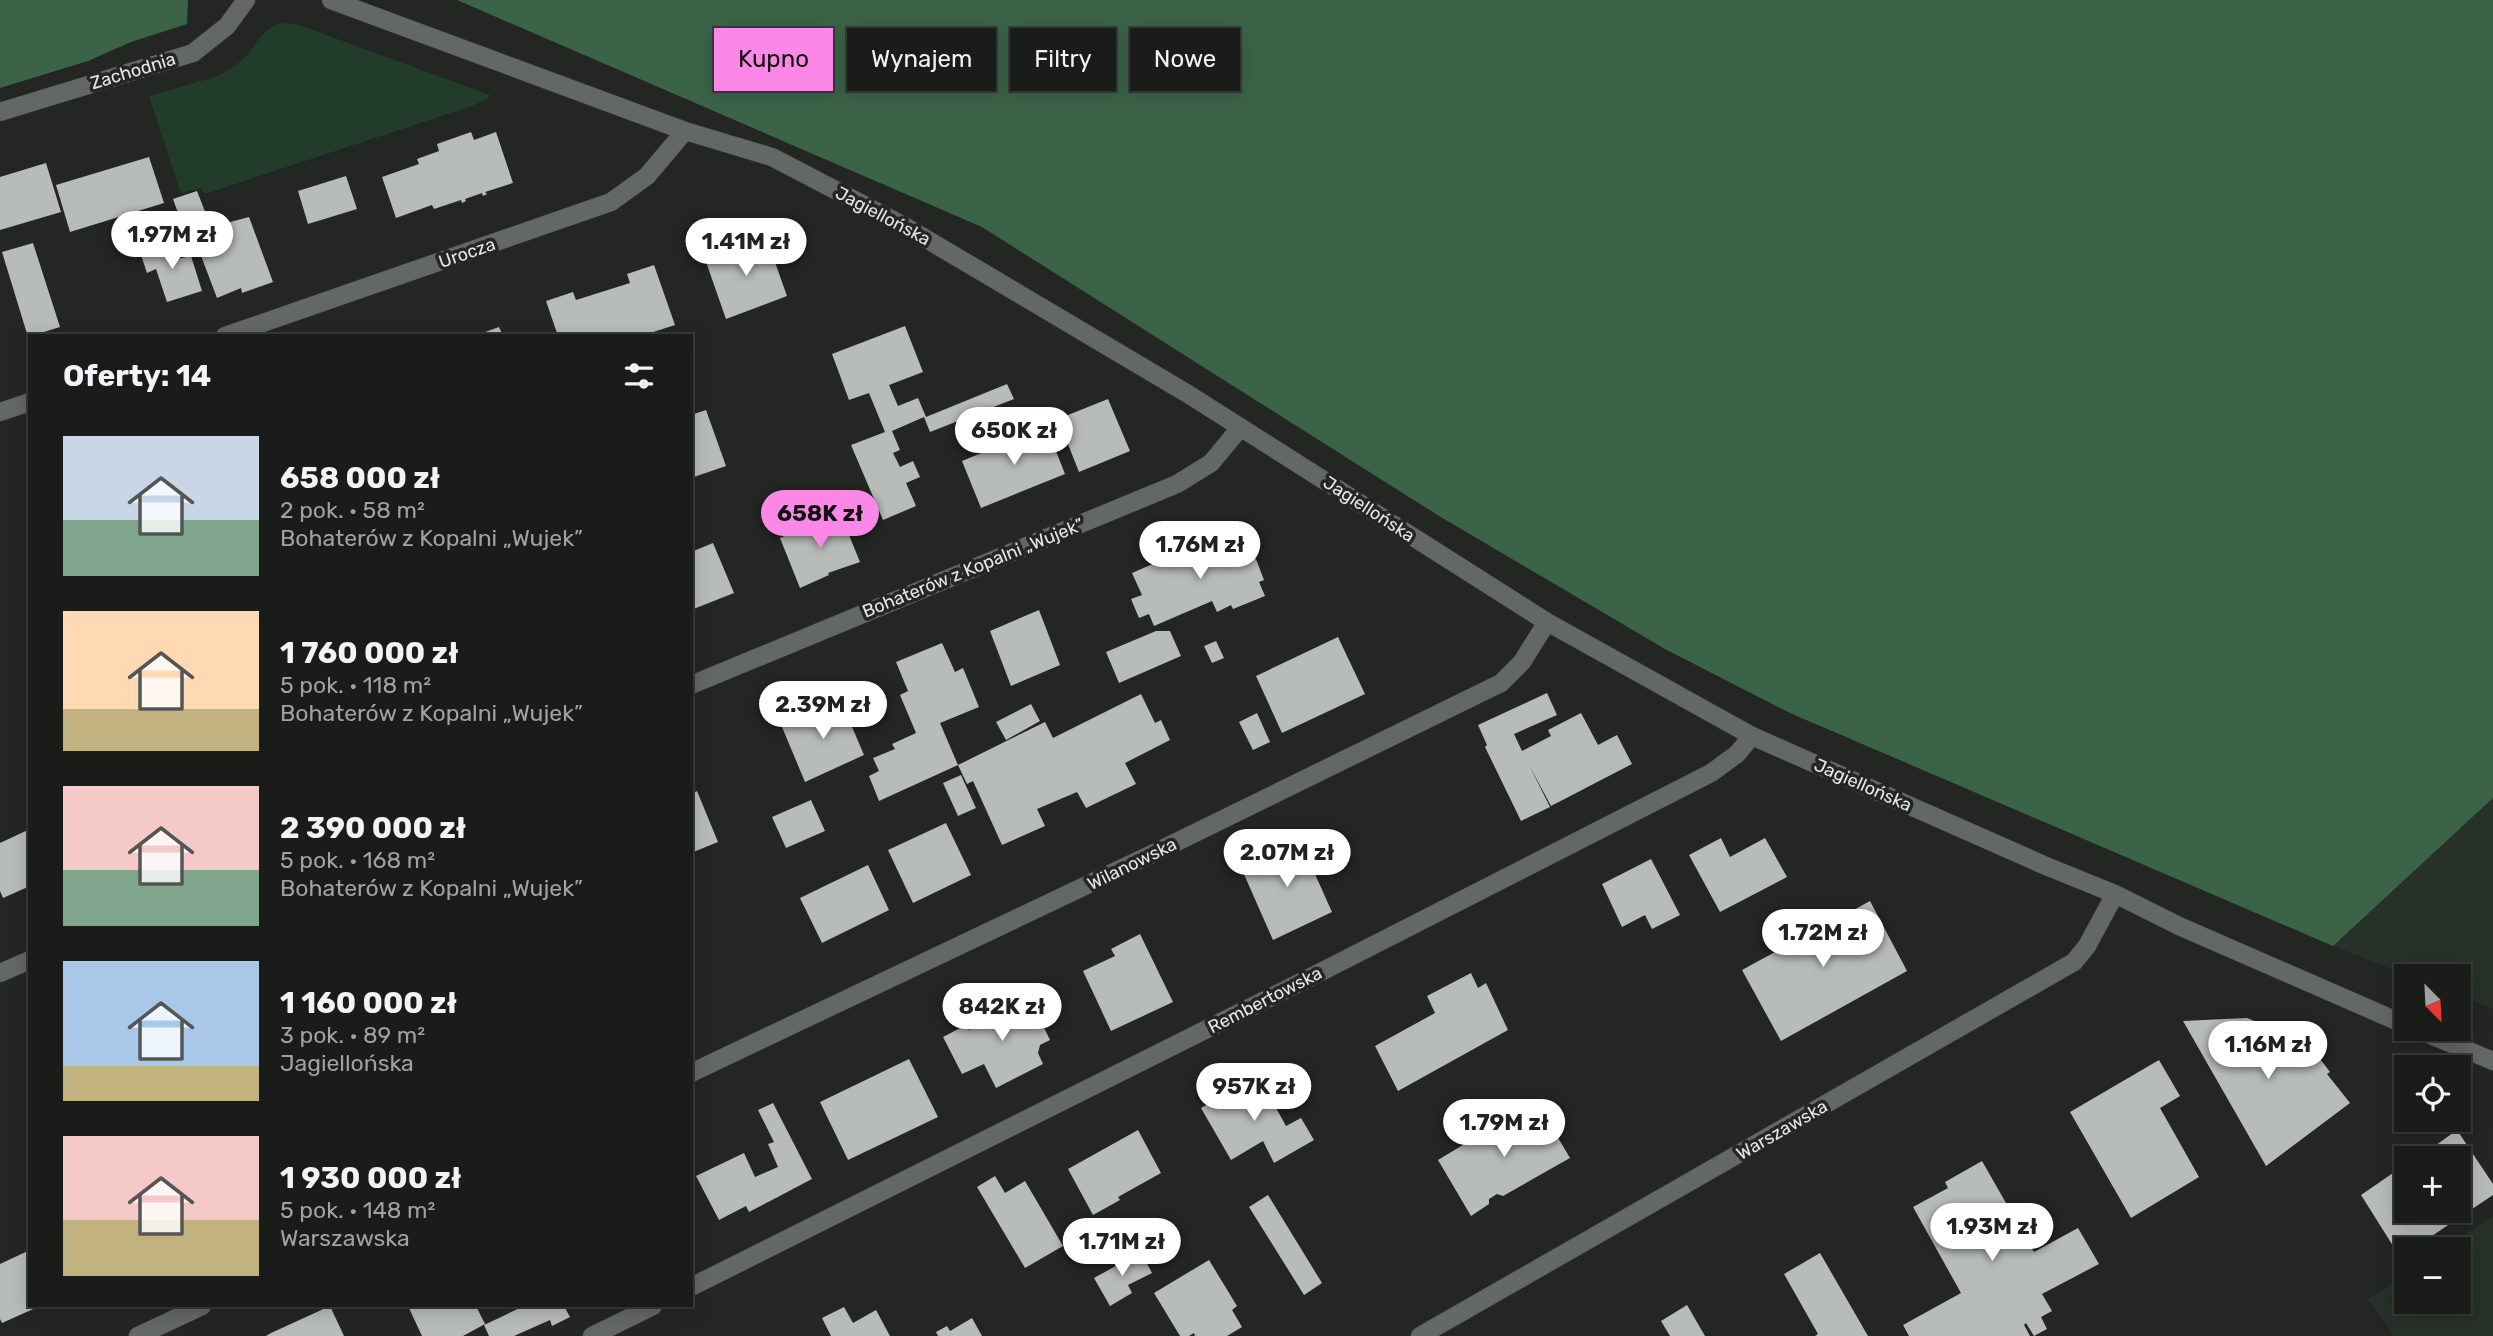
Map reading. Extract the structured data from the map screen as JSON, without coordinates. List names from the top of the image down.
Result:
{
  "streets": {
    "street": [
      "Zachodnia",
      "Jagiellońska",
      "Urocza",
      "Bohaterów z Kopalni „Wujek”",
      "Wilanowska",
      "Rembertowska",
      "Warszawska"
    ]
  },
  "crossings": [
    ["Jagiellońska", "Urocza"],
    ["Jagiellońska", "Bohaterów z Kopalni „Wujek”"],
    ["Jagiellońska", "Wilanowska"],
    ["Jagiellońska", "Rembertowska"],
    ["Jagiellońska", "Warszawska"]
  ],
  "north": "bottom right",
  "page": {
    "chip": [
      "Kupno",
      "Wynajem",
      "Filtry",
      "Nowe"
    ],
    "price": [
      "1.97M zł",
      "1.41M zł",
      "650K zł",
      "658K zł",
      "1.76M zł",
      "2.39M zł",
      "2.07M zł",
      "1.72M zł",
      "842K zł",
      "1.16M zł",
      "957K zł",
      "1.79M zł",
      "1.93M zł",
      "1.71M zł"
    ],
    "heading": "Oferty: 14",
    "list": [
      {
        "name": "658 000 zł",
        "note": "2 pok. · 58 m² · Bohaterów z Kopalni „Wujek”"
      },
      {
        "name": "1 760 000 zł",
        "note": "5 pok. · 118 m² · Bohaterów z Kopalni „Wujek”"
      },
      {
        "name": "2 390 000 zł",
        "note": "5 pok. · 168 m² · Bohaterów z Kopalni „Wujek”"
      },
      {
        "name": "1 160 000 zł",
        "note": "3 pok. · 89 m² · Jagiellońska"
      },
      {
        "name": "1 930 000 zł",
        "note": "5 pok. · 148 m² · Warszawska"
      }
    ],
    "map_buttons": ["+", "−"]
  }
}
